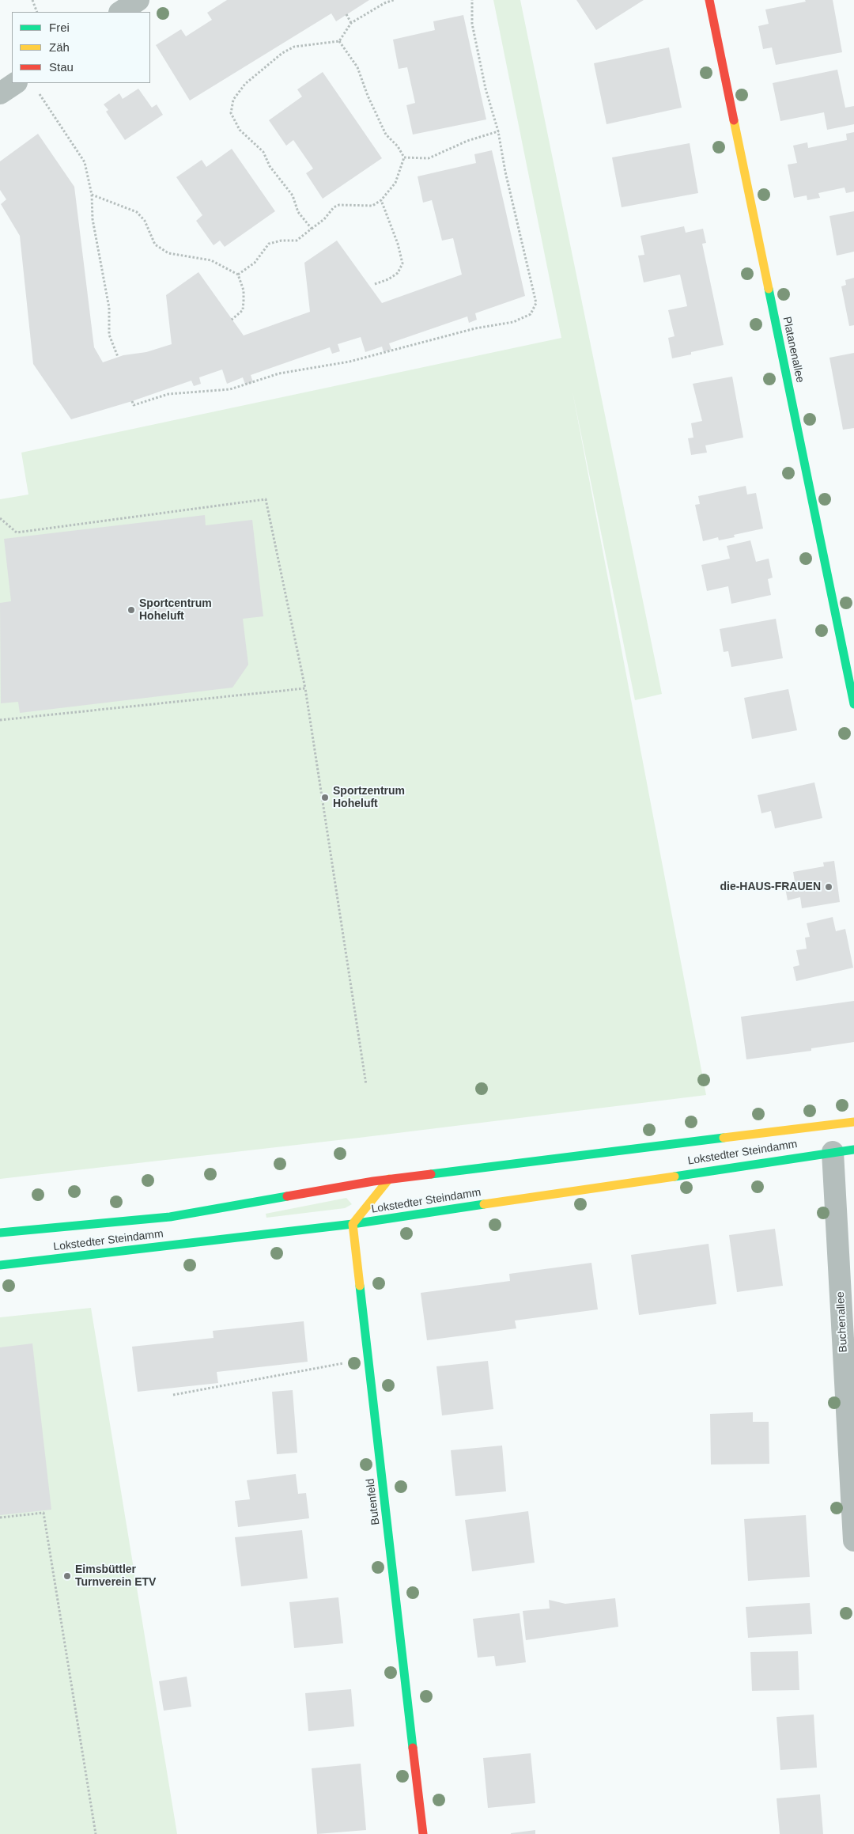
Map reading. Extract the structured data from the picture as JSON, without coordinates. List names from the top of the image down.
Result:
{
  "streets": {
    "main road": ["Platanenallee", "Lokstedter Steindamm", "Butenfeld"],
    "street": ["Buchenallee"]
  },
  "crossings": [
    ["Lokstedter Steindamm", "Buchenallee"],
    ["Lokstedter Steindamm", "Butenfeld"]
  ],
  "places": [
    "Sportcentrum Hoheluft",
    "Sportzentrum Hoheluft",
    "die-HAUS-FRAUEN",
    "Eimsbüttler Turnverein ETV"
  ],
  "legend": ["Frei", "Zäh", "Stau"]
}
